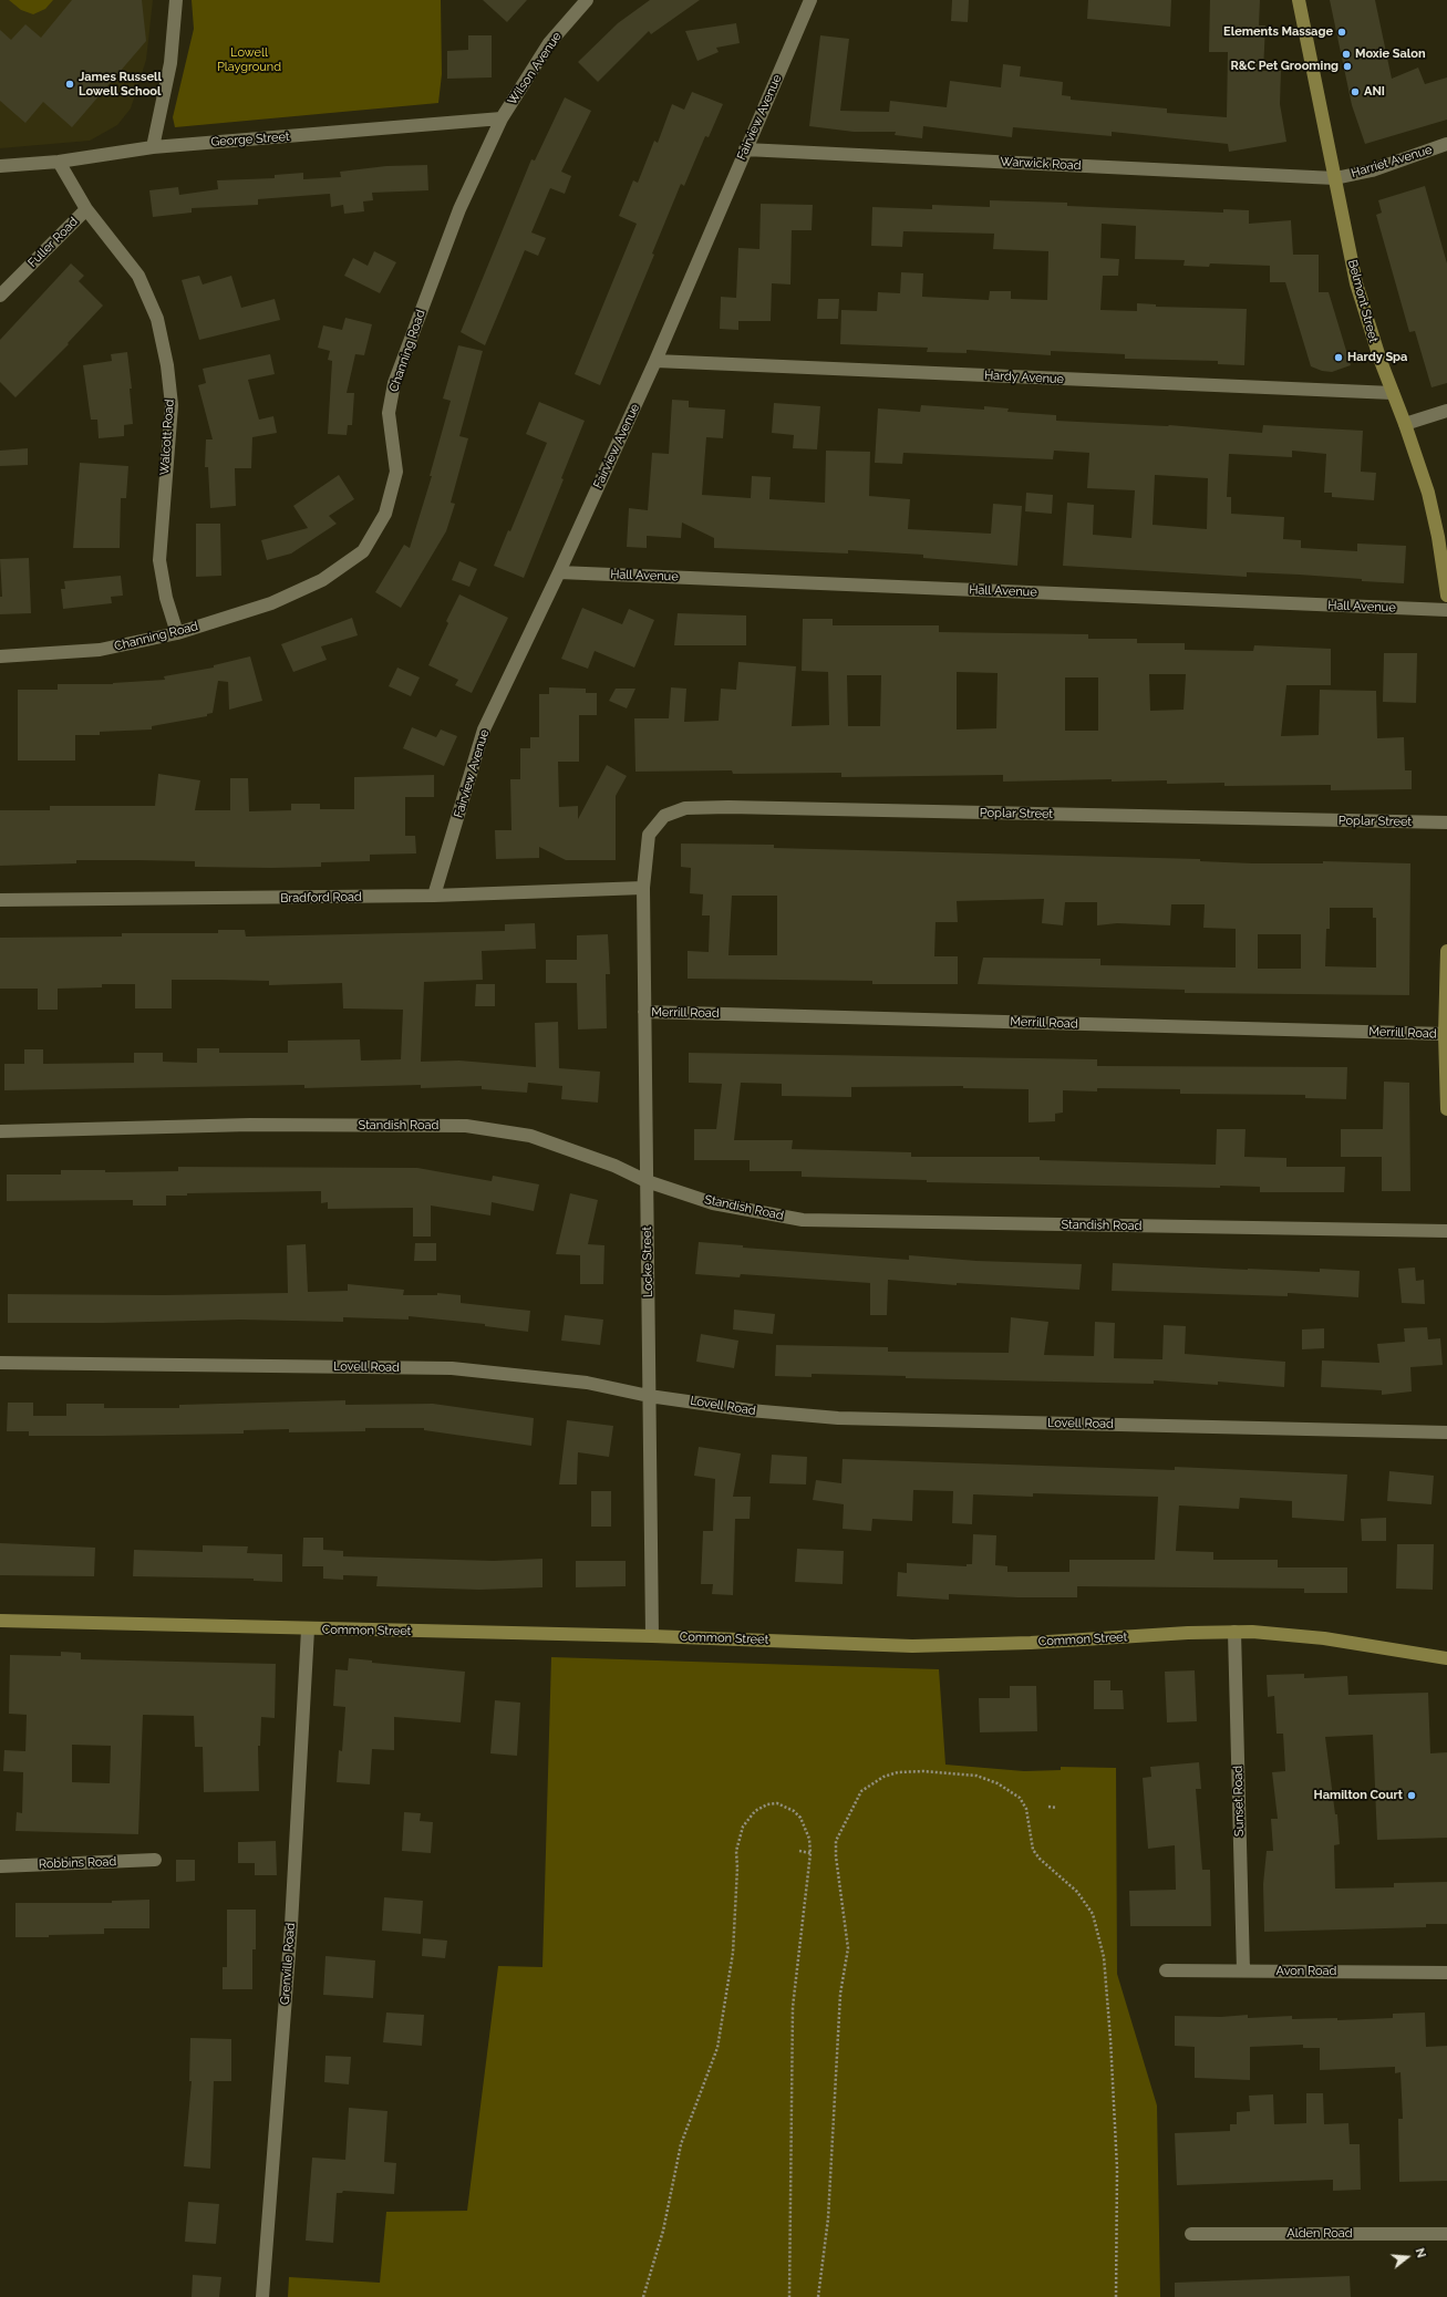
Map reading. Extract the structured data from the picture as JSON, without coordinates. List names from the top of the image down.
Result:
{
  "streets": {
    "main road": ["Belmont Street", "Common Street"],
    "street": [
      "Wilson Avenue",
      "Fairview Avenue",
      "George Street",
      "Harriet Avenue",
      "Warwick Road",
      "Fuller Road",
      "Channing Road",
      "Hardy Avenue",
      "Walcott Road",
      "Hall Avenue",
      "Poplar Street",
      "Bradford Road",
      "Merrill Road",
      "Standish Road",
      "Locke Street",
      "Lovell Road",
      "Sunset Road",
      "Robbins Road",
      "Grenville Road",
      "Avon Road",
      "Alden Road"
    ]
  },
  "crossings": [
    ["Wilson Avenue", "George Street"],
    ["Wilson Avenue", "Channing Road"],
    ["Fairview Avenue", "Warwick Road"],
    ["Fairview Avenue", "Hardy Avenue"],
    ["Fairview Avenue", "Hall Avenue"],
    ["Fairview Avenue", "Bradford Road"],
    ["George Street", "Fuller Road"],
    ["George Street", "Channing Road"],
    ["Harriet Avenue", "Warwick Road"],
    ["Harriet Avenue", "Belmont Street"],
    ["Warwick Road", "Belmont Street"],
    ["Fuller Road", "Walcott Road"],
    ["Belmont Street", "Hardy Avenue"],
    ["Channing Road", "Walcott Road"],
    ["Poplar Street", "Bradford Road"],
    ["Poplar Street", "Locke Street"],
    ["Bradford Road", "Locke Street"],
    ["Merrill Road", "Locke Street"],
    ["Standish Road", "Locke Street"],
    ["Locke Street", "Lovell Road"],
    ["Locke Street", "Common Street"],
    ["Common Street", "Sunset Road"],
    ["Common Street", "Grenville Road"],
    ["Sunset Road", "Avon Road"]
  ],
  "parks": ["Lowell Playground"],
  "places": [
    "Elements Massage",
    "Moxie Salon",
    "R&C Pet Grooming",
    "James Russell Lowell School",
    "ANI",
    "Hardy Spa",
    "Hamilton Court"
  ],
  "north": "right"
}
